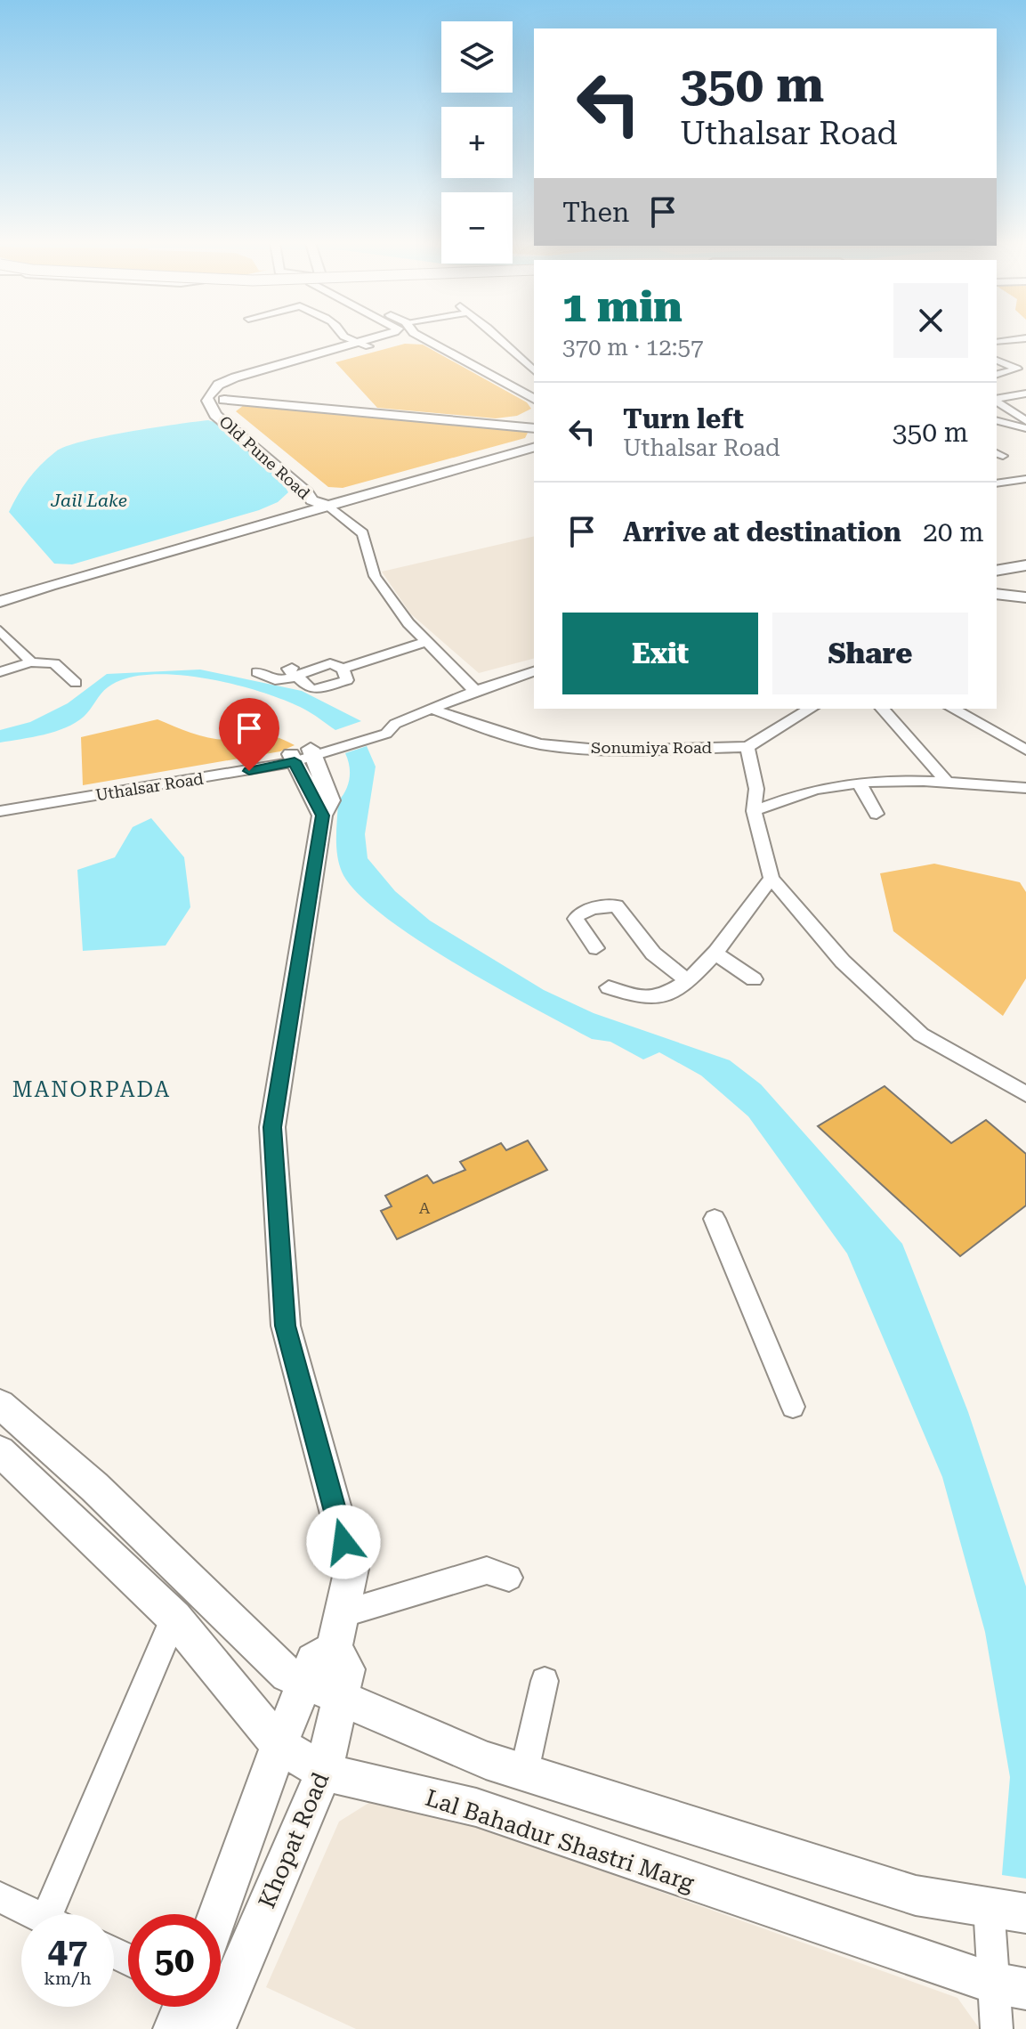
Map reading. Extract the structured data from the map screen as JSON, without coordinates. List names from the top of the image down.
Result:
{
  "streets": {
    "main road": ["Old Pune Road", "Khopat Road", "Lal Bahadur Shastri Marg"],
    "street": ["Sonumiya Road", "Uthalsar Road"]
  },
  "crossings": [
    ["Sonumiya Road", "Uthalsar Road"],
    ["Khopat Road", "Lal Bahadur Shastri Marg"]
  ],
  "districts": ["MANORPADA"],
  "water": ["Jail Lake"],
  "house_numbers": ["A"],
  "page": {
    "map_buttons": ["+", "−"],
    "turn": ["350 m", "Uthalsar Road"],
    "then": "Then",
    "heading": ["1 min", "370 m · 12:57"],
    "list": [
      {
        "name": "Turn left",
        "note": "Uthalsar Road",
        "value": "350 m"
      },
      {
        "name": "Arrive at destination",
        "value": "20 m"
      }
    ],
    "buttons": ["Exit", "Share"],
    "speed": "47 km/h",
    "limit": "50"
  }
}
